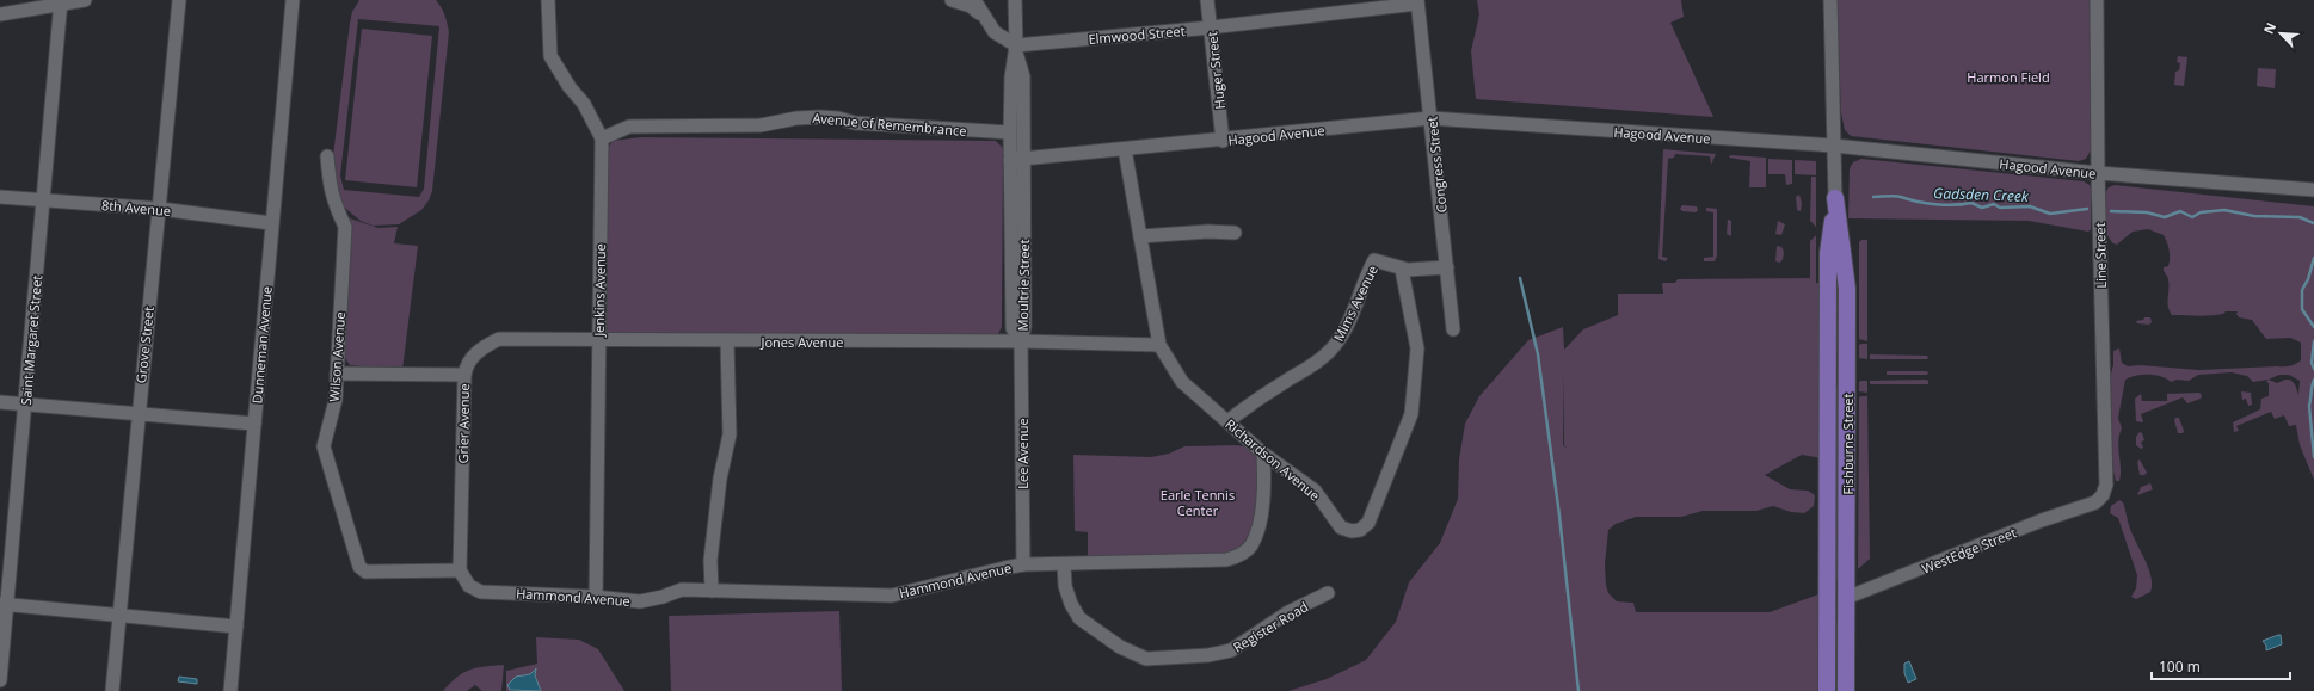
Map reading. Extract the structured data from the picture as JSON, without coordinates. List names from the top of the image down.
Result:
{
  "streets": {
    "main road": ["Fishburne Street"],
    "street": [
      "Elmwood Street",
      "Huger Street",
      "Avenue of Remembrance",
      "Hagood Avenue",
      "Congress Street",
      "8th Avenue",
      "Line Street",
      "Moultrie Street",
      "Jenkins Avenue",
      "Mims Avenue",
      "Saint Margaret Street",
      "Jones Avenue",
      "Grove Street",
      "Dunneman Avenue",
      "Wilson Avenue",
      "Grier Avenue",
      "Lee Avenue",
      "Richardson Avenue",
      "WestEdge Street",
      "Hammond Avenue",
      "Register Road"
    ]
  },
  "crossings": [
    ["Elmwood Street", "Huger Street"],
    ["Elmwood Street", "Congress Street"],
    ["Elmwood Street", "Moultrie Street"],
    ["Huger Street", "Hagood Avenue"],
    ["Avenue of Remembrance", "Moultrie Street"],
    ["Avenue of Remembrance", "Jenkins Avenue"],
    ["Hagood Avenue", "Congress Street"],
    ["Hagood Avenue", "Line Street"],
    ["Hagood Avenue", "Moultrie Street"],
    ["Hagood Avenue", "Fishburne Street"],
    ["Hagood Avenue", "Richardson Avenue"],
    ["Congress Street", "Mims Avenue"],
    ["8th Avenue", "Saint Margaret Street"],
    ["8th Avenue", "Grove Street"],
    ["8th Avenue", "Dunneman Avenue"],
    ["Line Street", "WestEdge Street"],
    ["Moultrie Street", "Jones Avenue"],
    ["Moultrie Street", "Lee Avenue"],
    ["Jenkins Avenue", "Jones Avenue"],
    ["Jenkins Avenue", "Hammond Avenue"],
    ["Mims Avenue", "Richardson Avenue"],
    ["Jones Avenue", "Grier Avenue"],
    ["Jones Avenue", "Lee Avenue"],
    ["Jones Avenue", "Richardson Avenue"],
    ["Wilson Avenue", "Grier Avenue"],
    ["Wilson Avenue", "Hammond Avenue"],
    ["Grier Avenue", "Hammond Avenue"],
    ["Fishburne Street", "WestEdge Street"],
    ["Lee Avenue", "Hammond Avenue"],
    ["Richardson Avenue", "Hammond Avenue"],
    ["Hammond Avenue", "Register Road"]
  ],
  "water": ["Gadsden Creek"],
  "parks": ["Harmon Field", "Earle Tennis Center"],
  "scale_bar": "100 m",
  "north": "top left"
}
